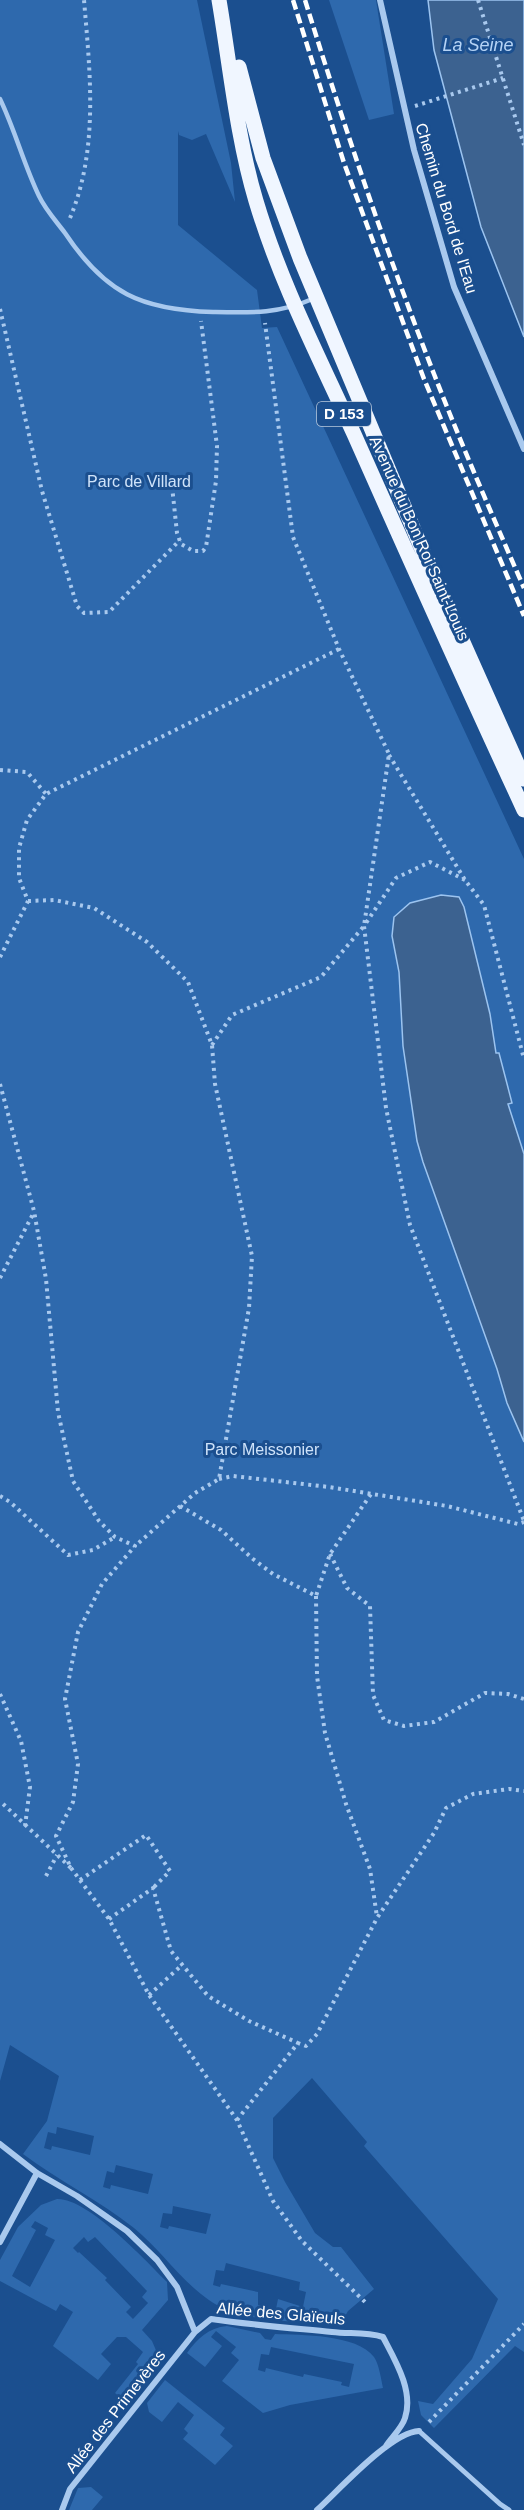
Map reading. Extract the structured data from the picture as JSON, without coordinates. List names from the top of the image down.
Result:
{
  "streets": {
    "main road": ["D 153", "Avenue du Bon Roi Saint-Louis"],
    "street": ["Chemin du Bord de l'Eau", "Allée des Glaïeuls", "Allée des Primevères"]
  },
  "crossings": [
    ["Allée des Glaïeuls", "Allée des Primevères"]
  ],
  "water": ["La Seine"],
  "parks": ["Parc de Villard", "Parc Meissonier"]
}
